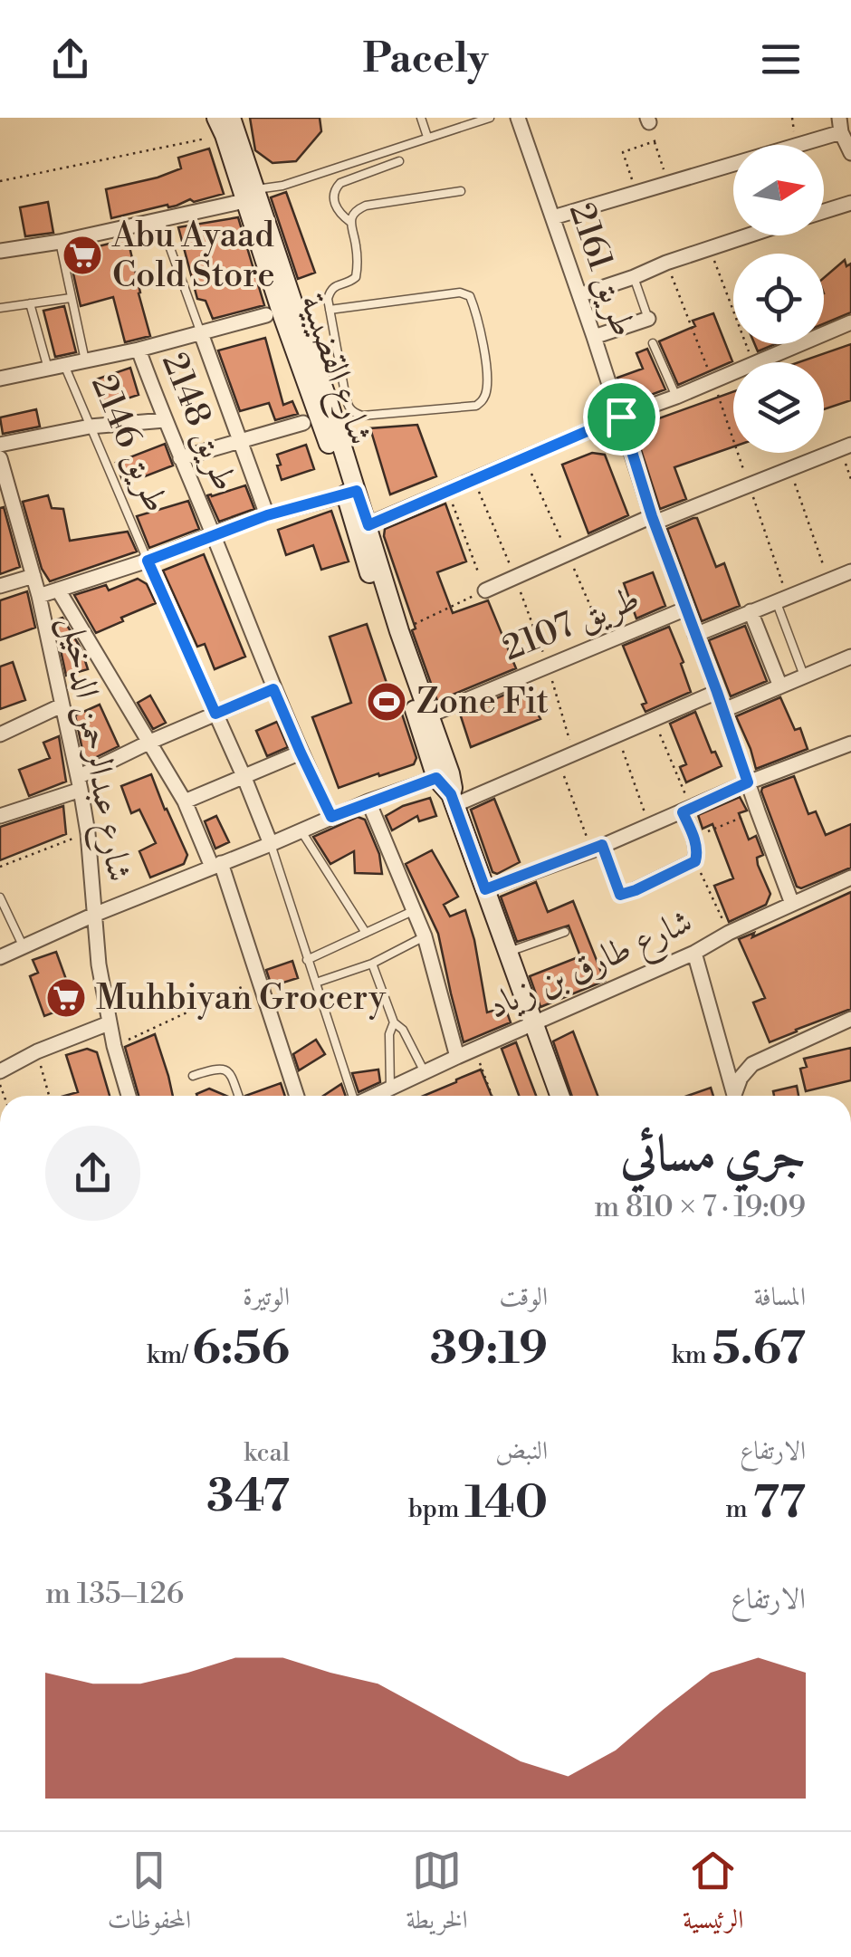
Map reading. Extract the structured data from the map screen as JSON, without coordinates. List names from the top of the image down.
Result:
{
  "streets": {
    "street": [
      "طريق 2161",
      "شارع القضيبية",
      "طريق 2148",
      "طريق 2146",
      "طريق 2107",
      "شارع عبدالرحمن الدخيل",
      "شارع طارق بن زياد"
    ]
  },
  "crossings": [
    ["طريق 2161", "طريق 2107"],
    ["طريق 2161", "شارع طارق بن زياد"],
    ["شارع القضيبية", "طريق 2107"],
    ["شارع القضيبية", "شارع طارق بن زياد"]
  ],
  "places": {
    "supermarket": ["Abu Ayaad Cold Store", "Muhbiyan Grocery"],
    "sports": ["Zone Fit"]
  },
  "north": "right",
  "page": {
    "header": "Pacely",
    "heading": ["جري مسائي", "19:09 · 7 × 810 m"],
    "stats": [
      ["المسافة", "5.67 km"],
      ["الوقت", "39:19"],
      ["الوتيرة", "6:56 /km"],
      ["الارتفاع", "77 m"],
      ["النبض", "140 bpm"],
      ["kcal", "347"]
    ],
    "chart": ["الارتفاع", "126–135 m"],
    "tabs": ["الرئيسية", "الخريطة", "المحفوظات"]
  }
}
